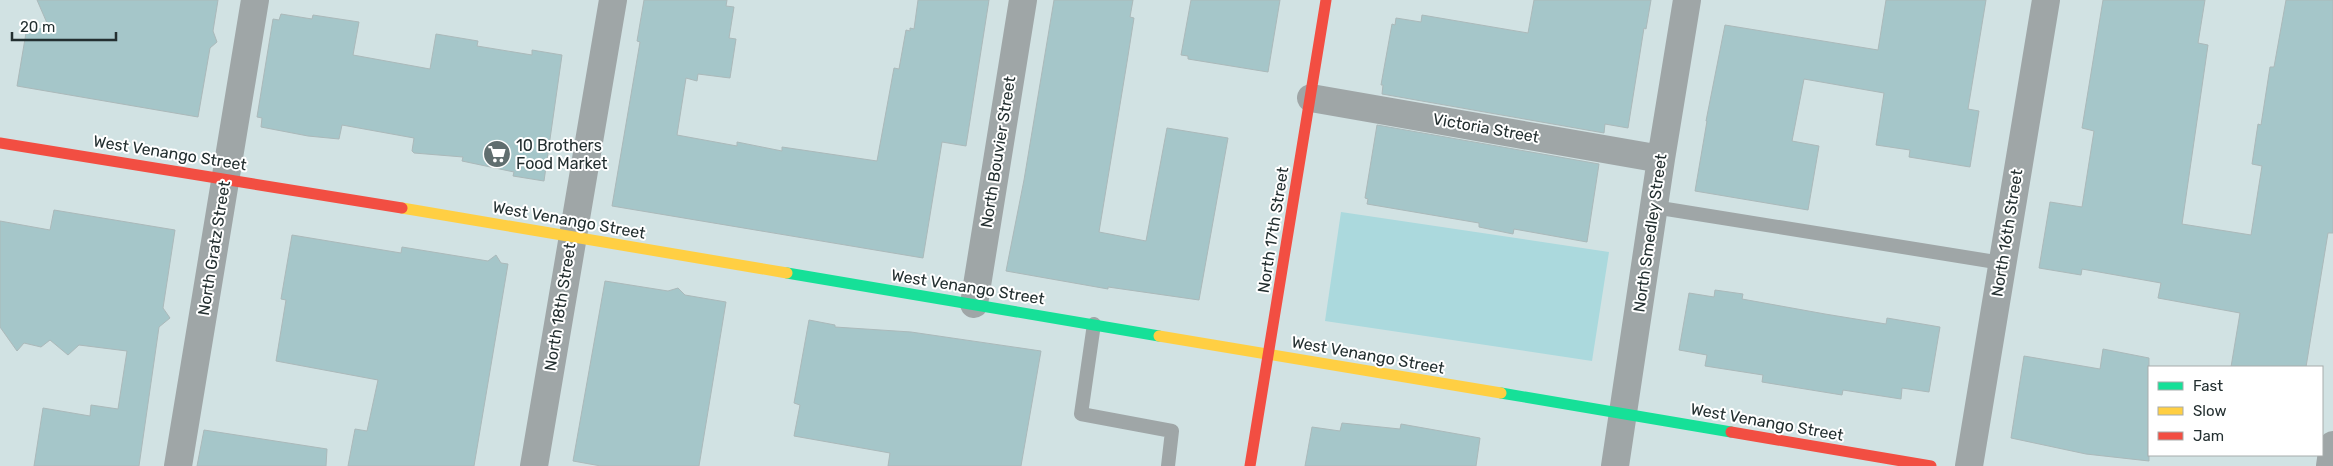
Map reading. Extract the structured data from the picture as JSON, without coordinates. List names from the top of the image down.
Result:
{
  "streets": {
    "street": [
      "Victoria Street",
      "North Bouvier Street",
      "West Venango Street",
      "North 17th Street",
      "North Smedley Street",
      "North 16th Street",
      "North Gratz Street",
      "North 18th Street"
    ]
  },
  "crossings": [
    ["Victoria Street", "North 17th Street"],
    ["Victoria Street", "North Smedley Street"],
    ["North Bouvier Street", "West Venango Street"],
    ["West Venango Street", "North 17th Street"],
    ["West Venango Street", "North Smedley Street"],
    ["West Venango Street", "North Gratz Street"],
    ["West Venango Street", "North 18th Street"]
  ],
  "places": {
    "supermarket": ["10 Brothers Food Market"]
  },
  "legend": ["Fast", "Slow", "Jam"],
  "scale_bar": "20 m"
}
